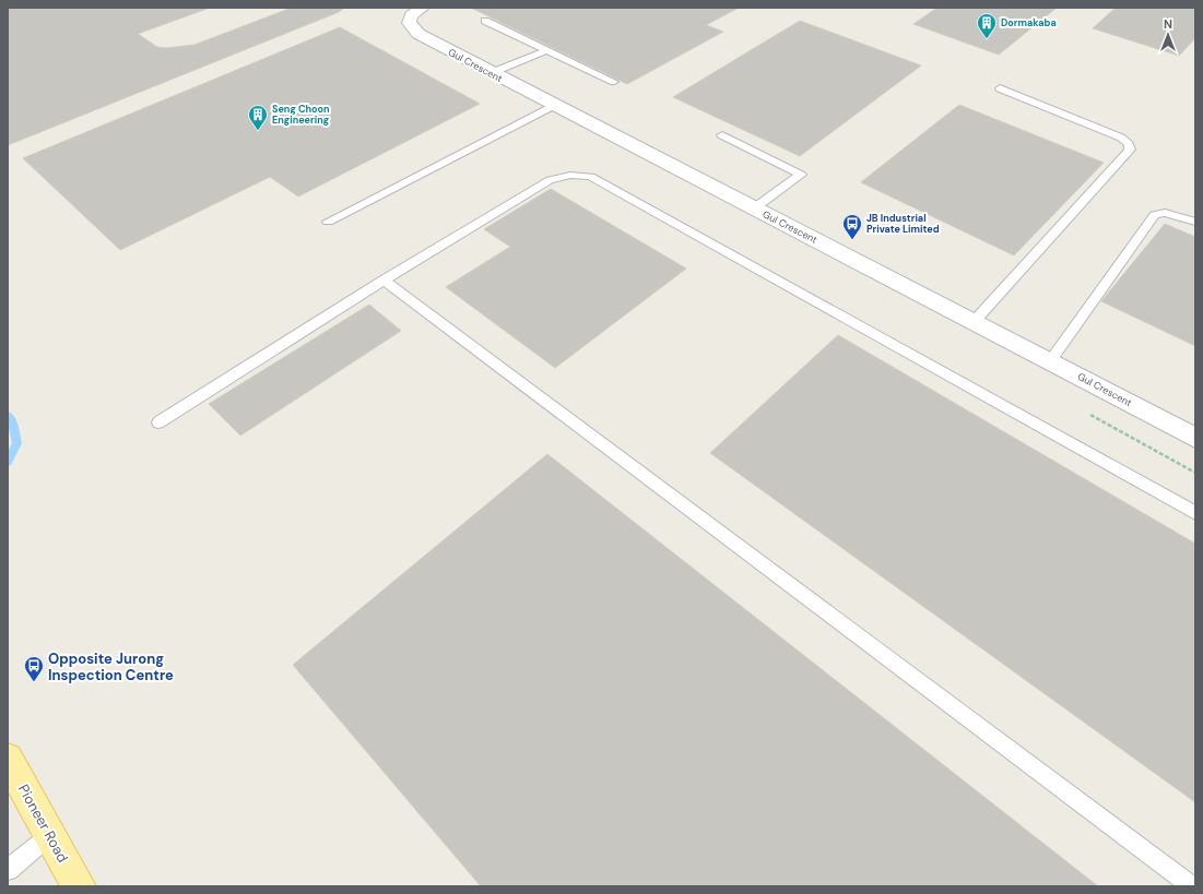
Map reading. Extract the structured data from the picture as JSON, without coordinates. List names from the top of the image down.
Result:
{
  "streets": {
    "main road": ["Pioneer Road"],
    "street": ["Gul Crescent"]
  },
  "places": {
    "building": ["Dormakaba", "Seng Choon Engineering"],
    "bus stop": ["JB Industrial Private Limited", "Opposite Jurong Inspection Centre"]
  },
  "north": "top"
}
